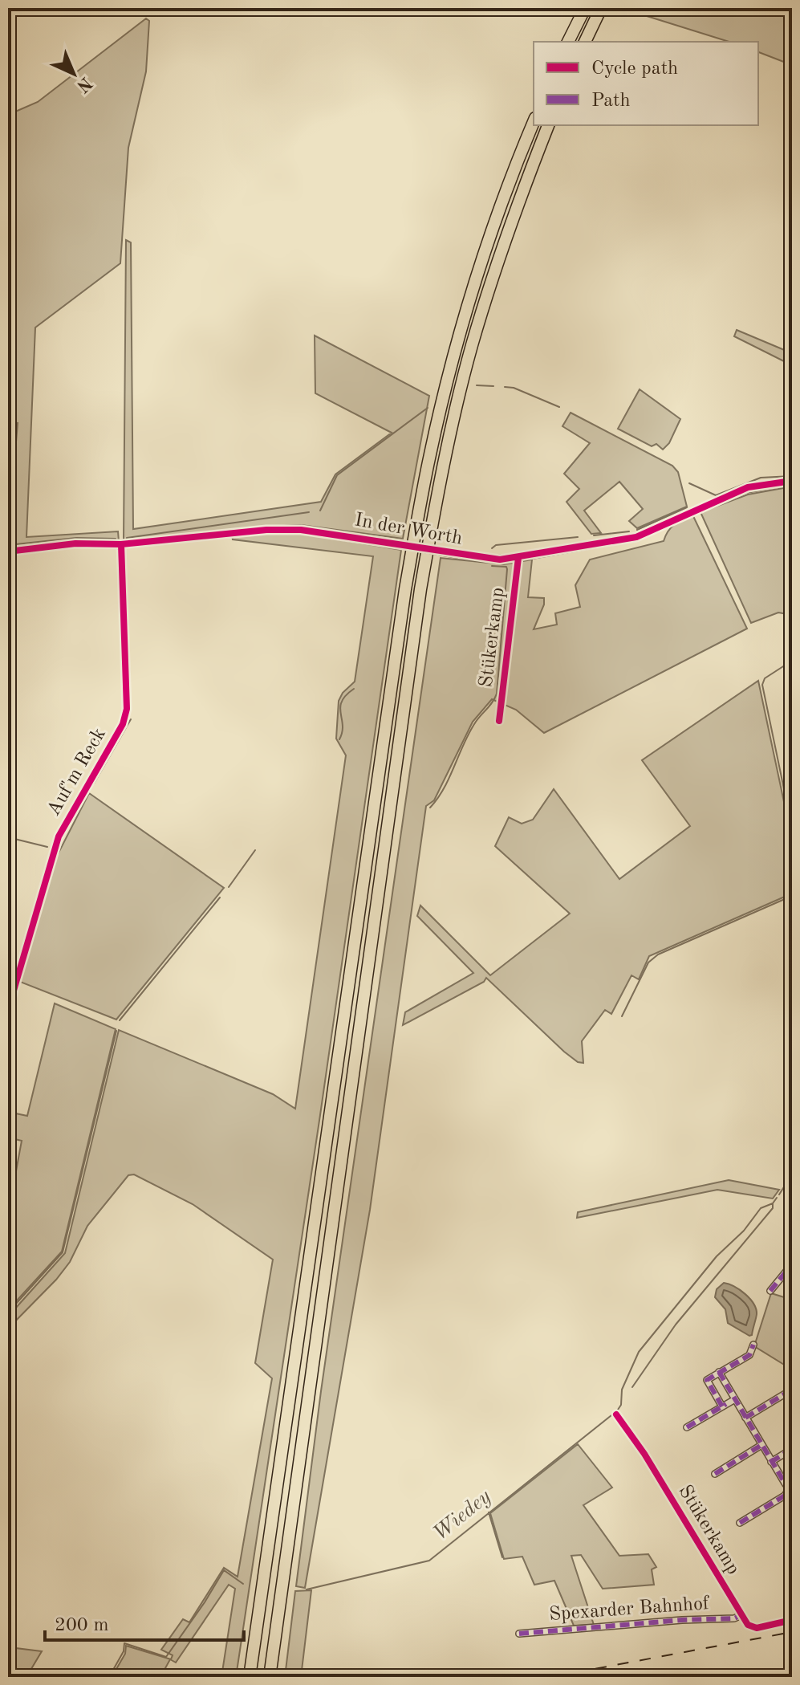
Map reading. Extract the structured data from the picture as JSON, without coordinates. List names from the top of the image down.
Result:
{
  "streets": {
    "street": [
      "In der Worth",
      "Stükerkamp",
      "Auf'm Reck",
      "Spexarder Bahnhof"
    ]
  },
  "crossings": [
    ["In der Worth", "Stükerkamp"],
    ["In der Worth", "Auf'm Reck"],
    ["Stükerkamp", "Spexarder Bahnhof"]
  ],
  "water": ["Wiedey"],
  "legend": ["Cycle path", "Path"],
  "scale_bar": "200 m",
  "north": "bottom right"
}
